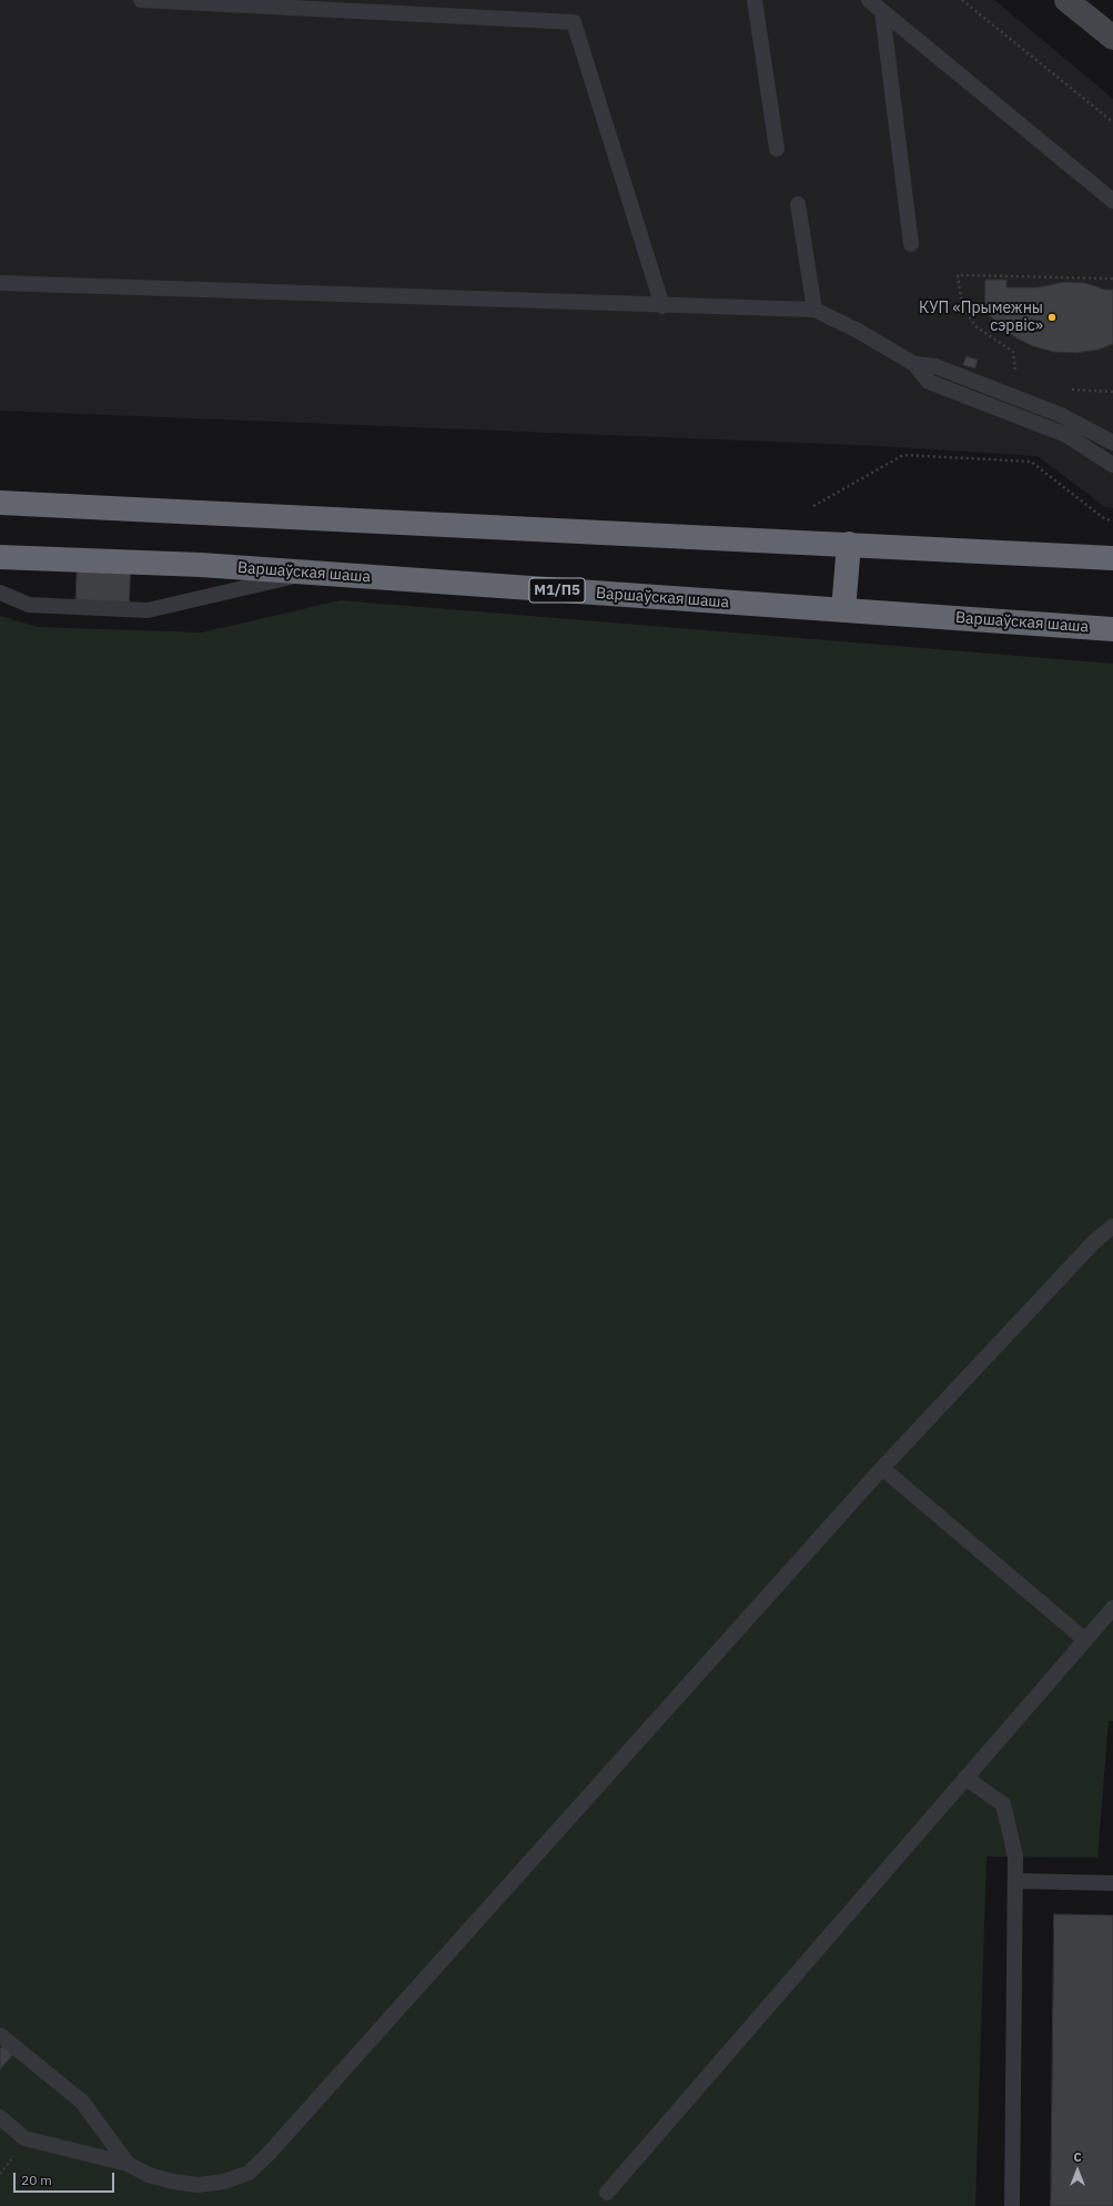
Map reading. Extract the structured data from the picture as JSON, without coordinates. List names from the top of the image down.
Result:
{
  "streets": {
    "highway": ["Варшаўская шаша", "М1/П5"]
  },
  "places": ["КУП «Прымежны сэрвіс»"],
  "scale_bar": "20 m",
  "north": "top"
}
